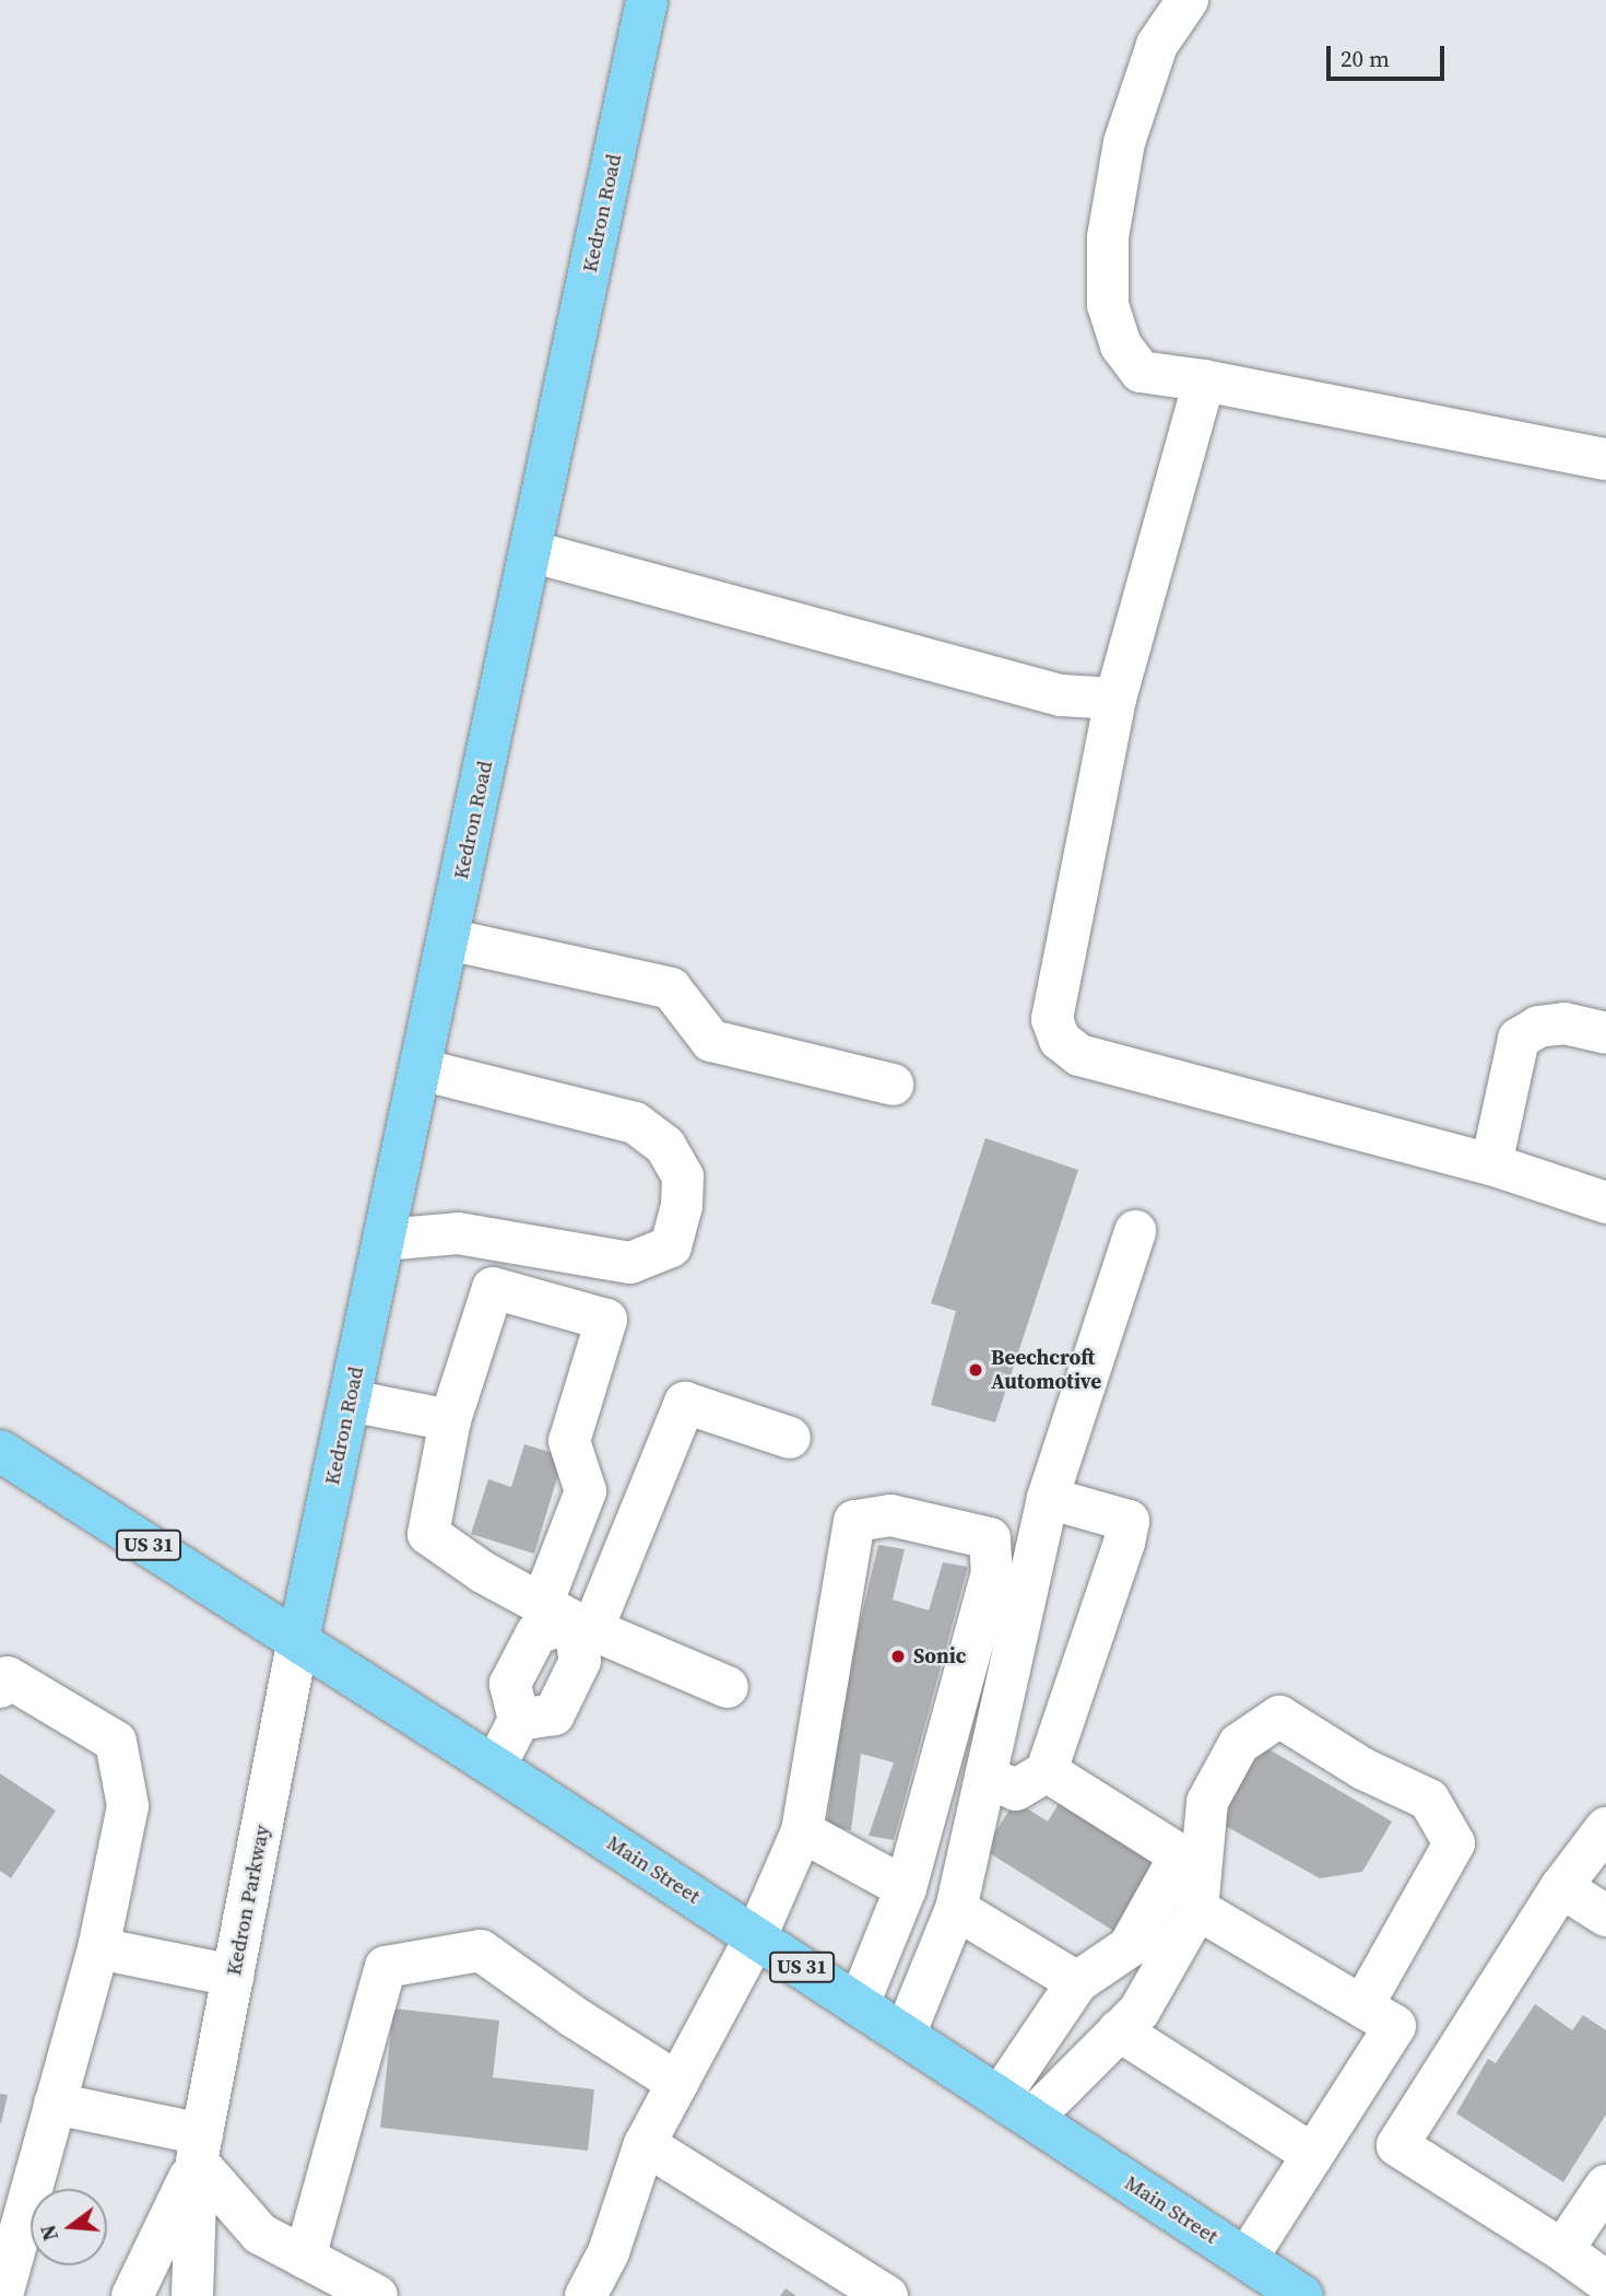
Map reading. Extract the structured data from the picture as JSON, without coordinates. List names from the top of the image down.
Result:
{
  "streets": {
    "main road": ["Kedron Road", "US 31", "Main Street"],
    "street": ["Kedron Parkway"]
  },
  "crossings": [
    ["Kedron Road", "Main Street"],
    ["Kedron Road", "Kedron Parkway"],
    ["Main Street", "Kedron Parkway"]
  ],
  "places": ["Beechcroft Automotive", "Sonic"],
  "scale_bar": "20 m",
  "north": "left"
}
